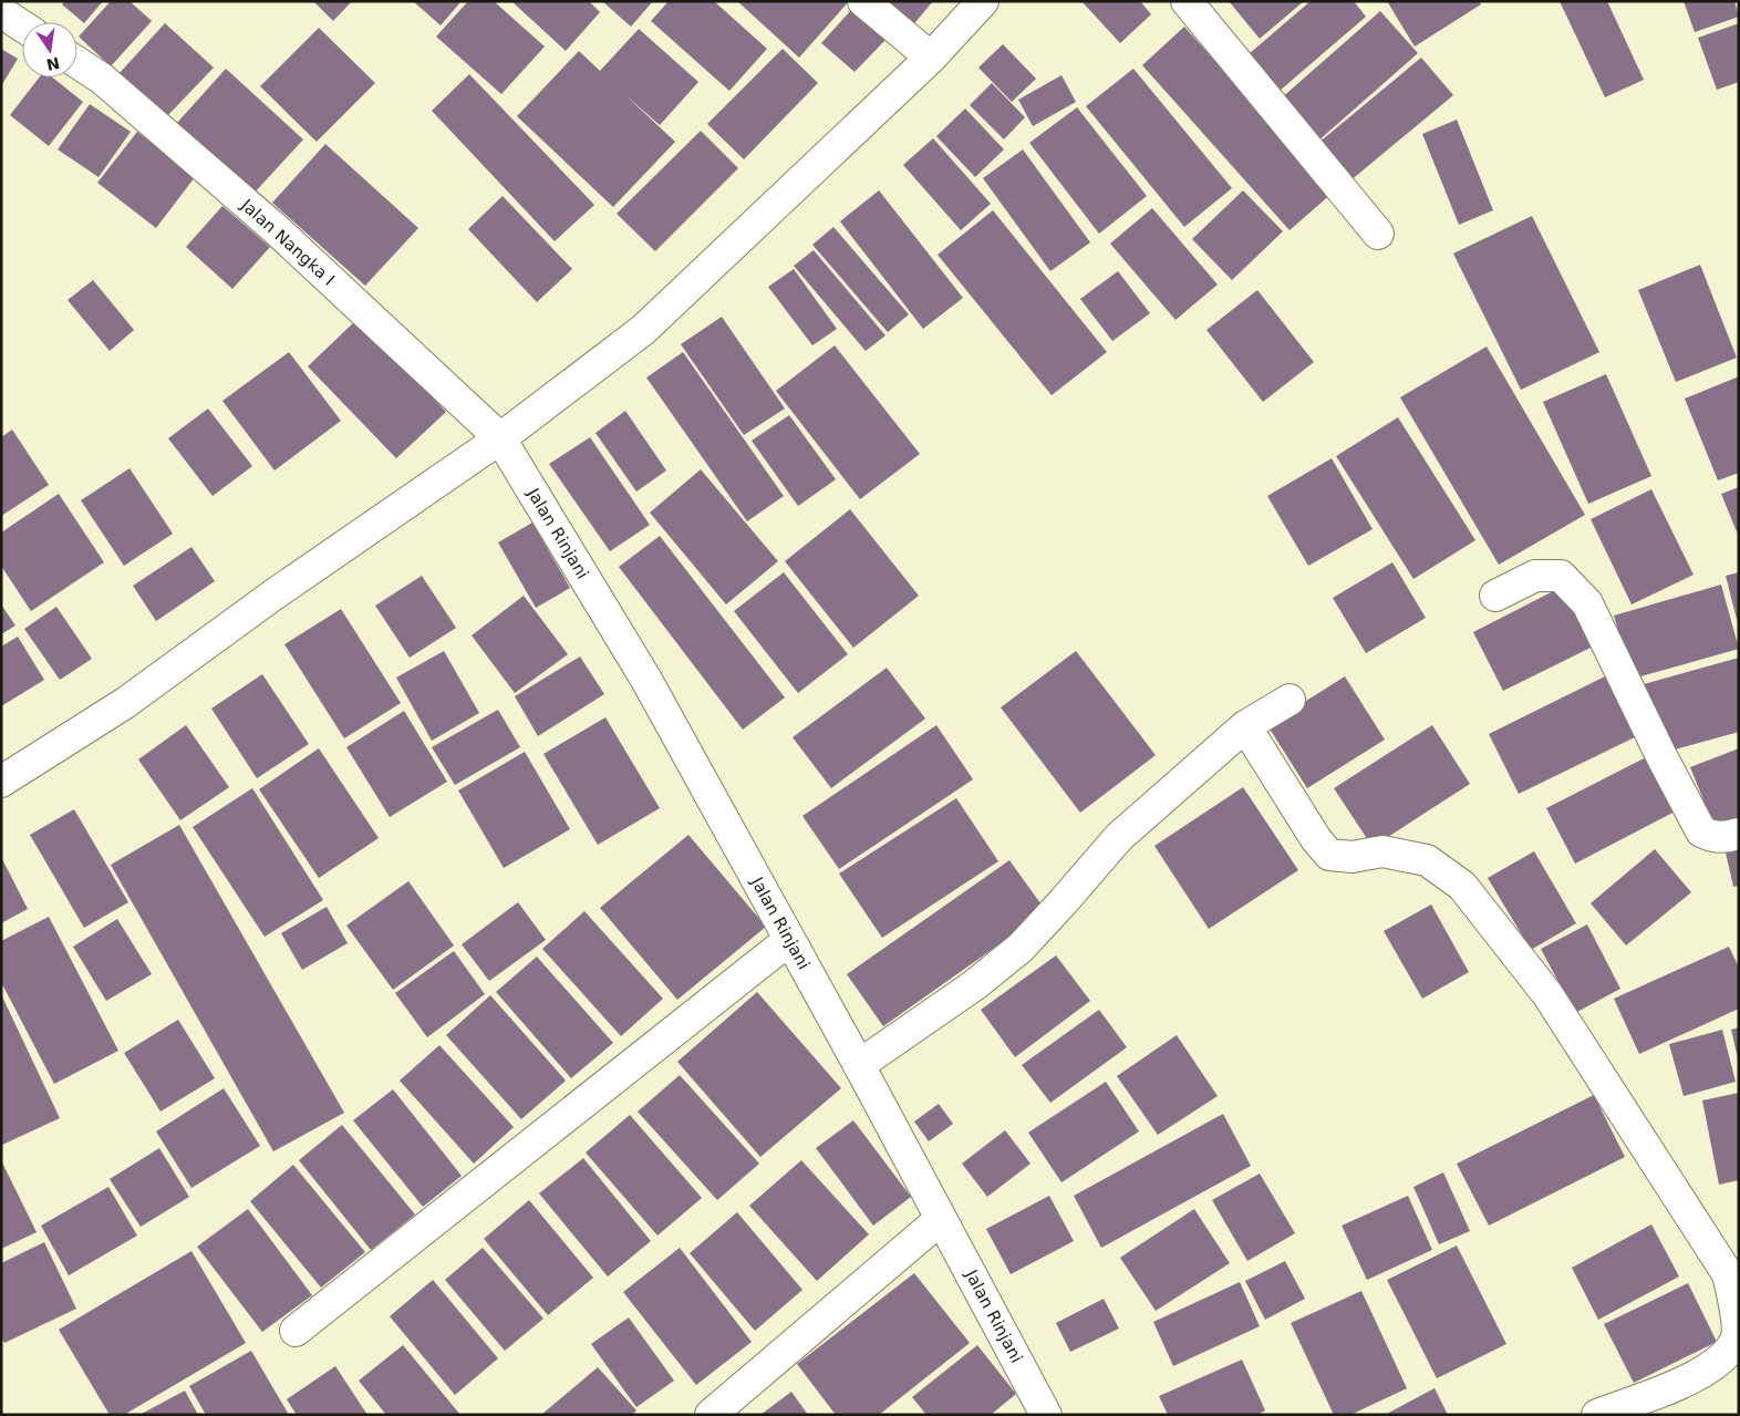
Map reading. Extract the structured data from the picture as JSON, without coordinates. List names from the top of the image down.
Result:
{
  "streets": {
    "street": ["Jalan Nangka I", "Jalan Rinjani"]
  },
  "crossings": [
    ["Jalan Nangka I", "Jalan Rinjani"]
  ],
  "north": "bottom"
}
